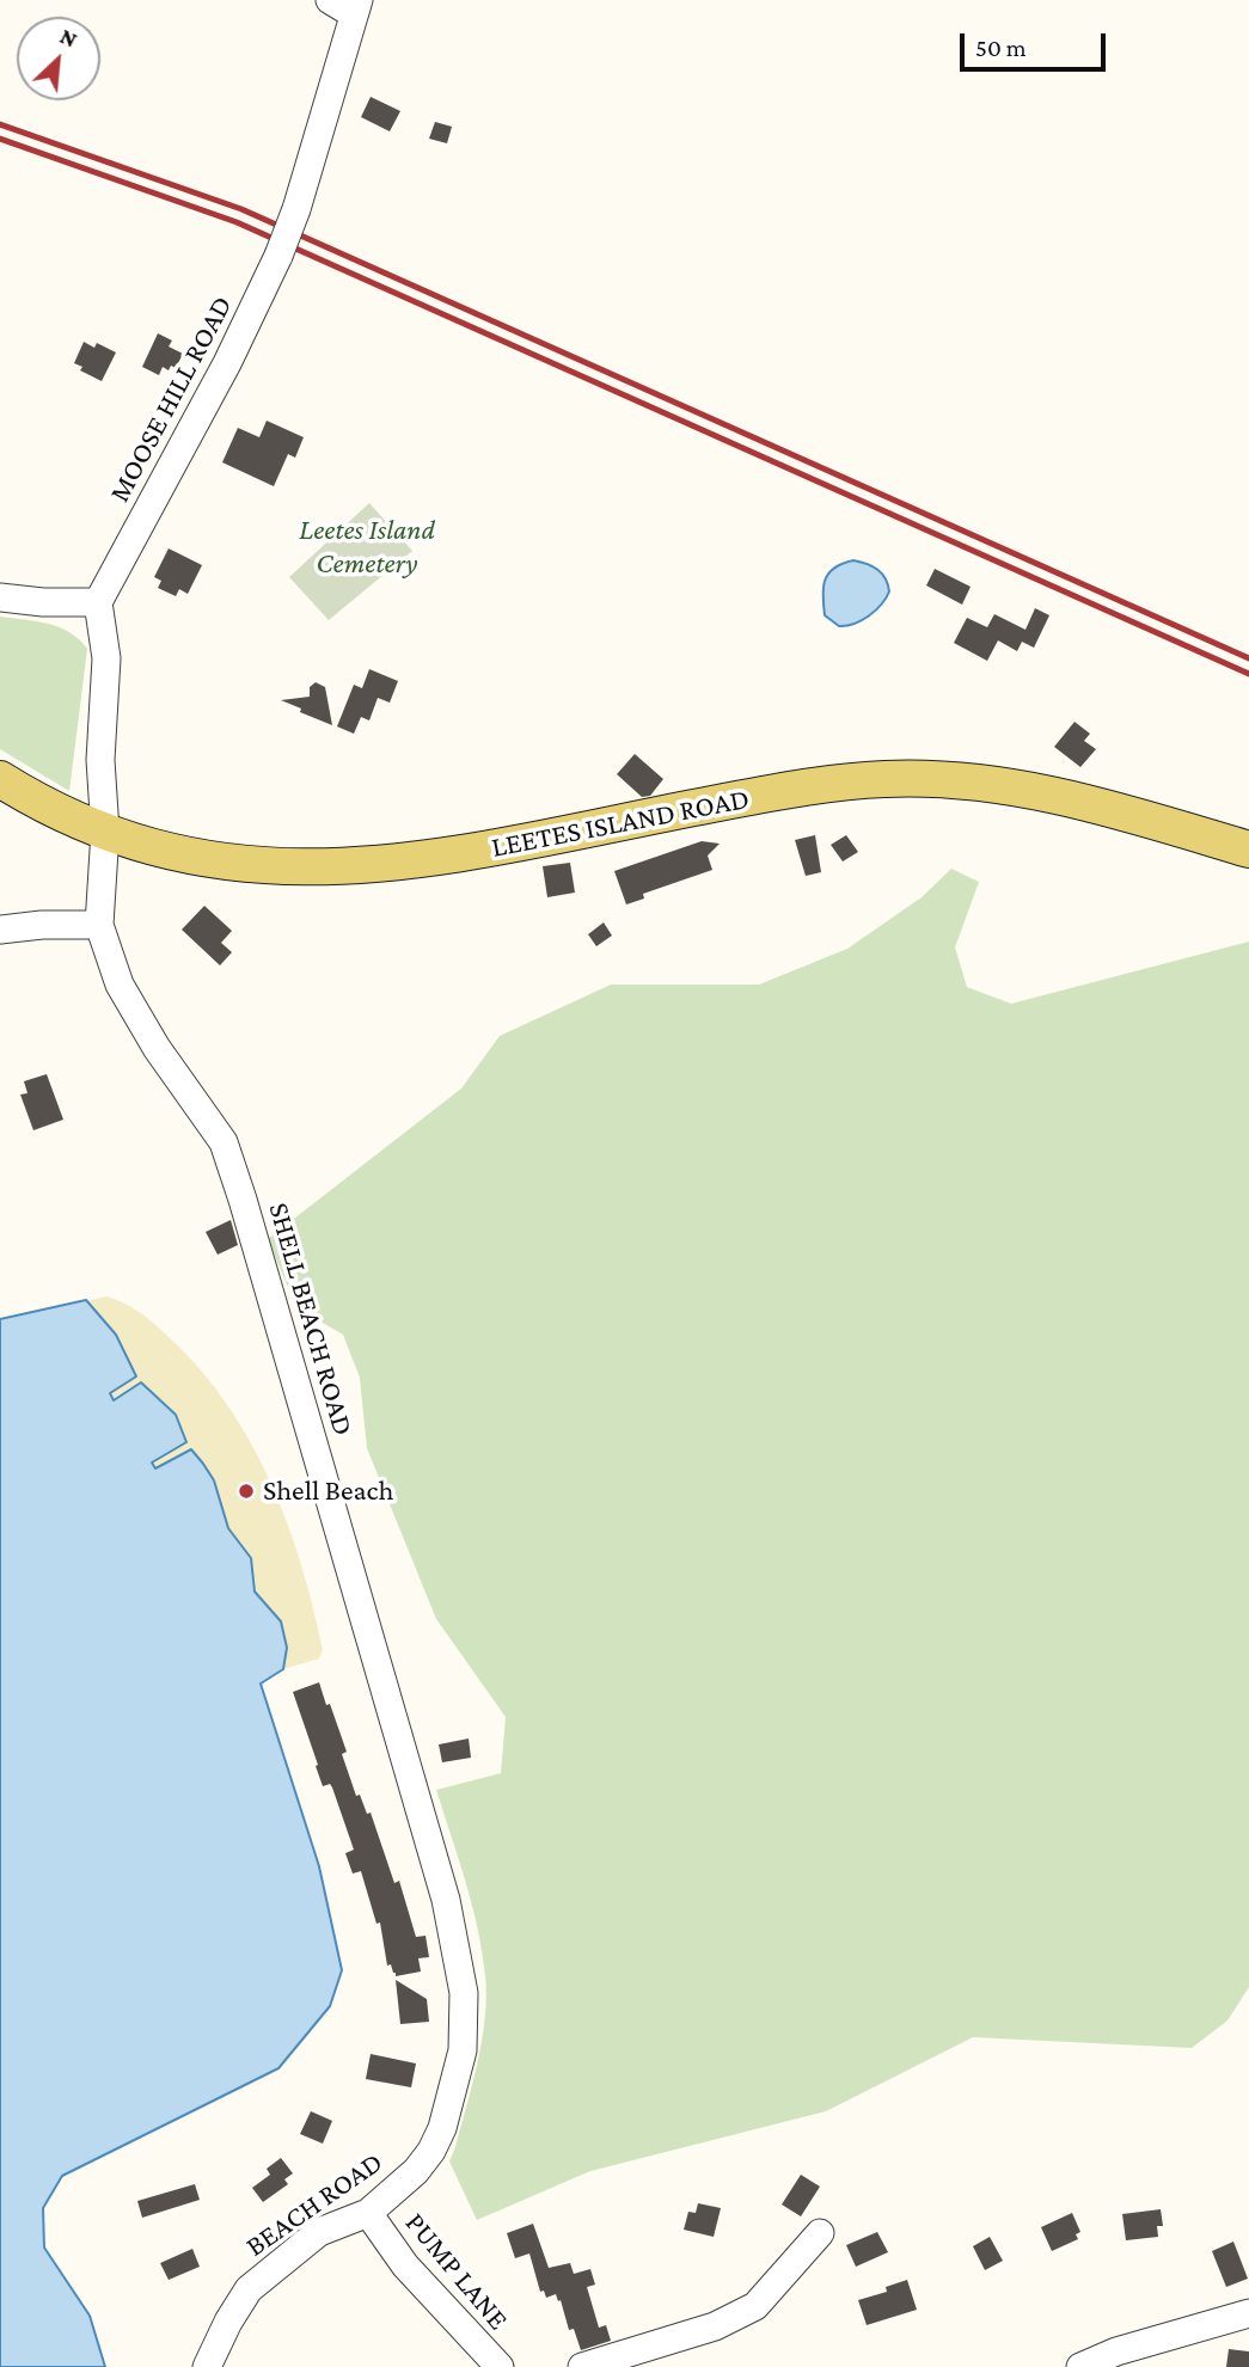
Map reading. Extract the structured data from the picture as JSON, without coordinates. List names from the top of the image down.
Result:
{
  "streets": {
    "main road": ["LEETES ISLAND ROAD"],
    "street": [
      "MOOSE HILL ROAD",
      "SHELL BEACH ROAD",
      "BEACH ROAD",
      "PUMP LANE"
    ]
  },
  "crossings": [
    ["LEETES ISLAND ROAD", "SHELL BEACH ROAD"],
    ["SHELL BEACH ROAD", "BEACH ROAD"],
    ["BEACH ROAD", "PUMP LANE"]
  ],
  "parks": ["Leetes Island Cemetery"],
  "places": ["Shell Beach"],
  "scale_bar": "50 m",
  "north": "top right"
}
